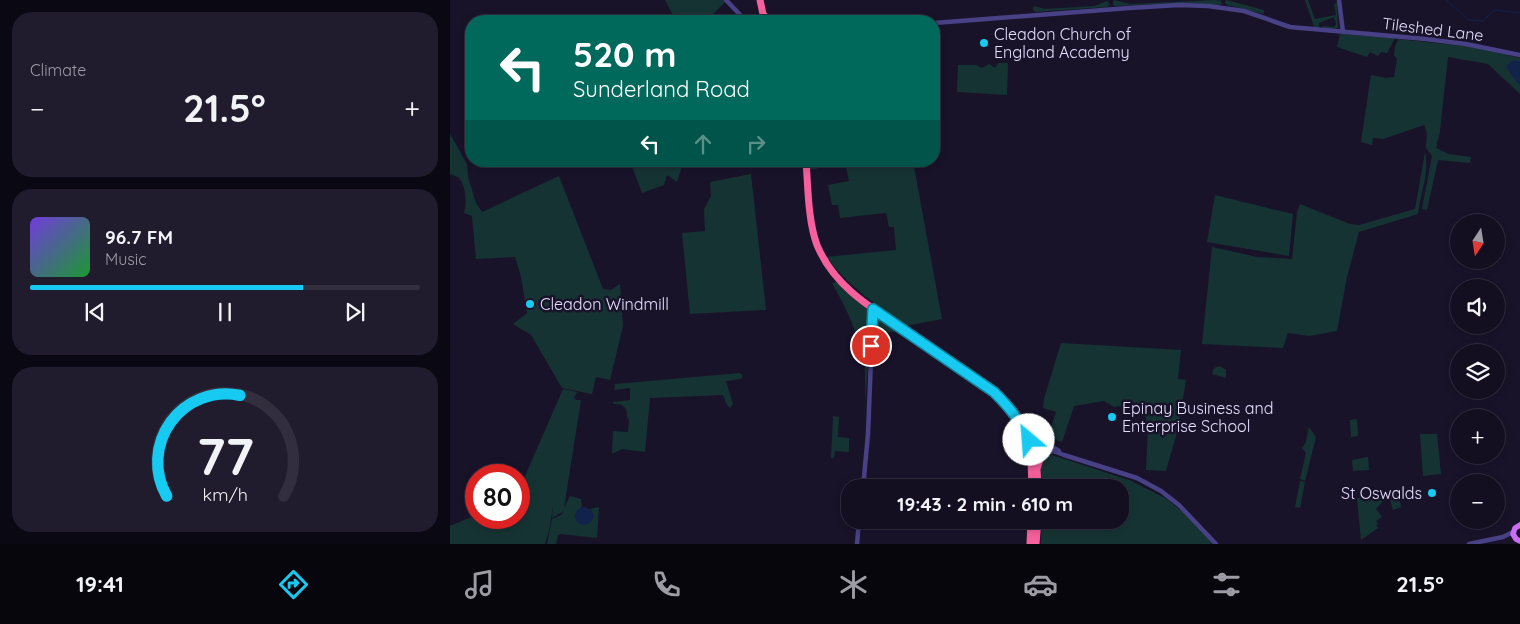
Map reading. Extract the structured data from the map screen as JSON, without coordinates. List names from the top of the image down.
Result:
{
  "streets": {
    "street": ["Tileshed Lane"]
  },
  "places": [
    "Cleadon Church of England Academy",
    "Cleadon Windmill",
    "Epinay Business and Enterprise School",
    "St Oswalds"
  ],
  "north": "bottom",
  "page": {
    "tile": "Climate",
    "turn": ["520 m", "Sunderland Road"],
    "heat": ["−", "21.5°", "+"],
    "map_buttons": ["+", "−"],
    "song": ["96.7 FM", "Music"],
    "limit": "80",
    "trip": "19:43 · 2 min · 610 m",
    "tabs": ["19:41", "21.5°"],
    "gauge": ["77", "km/h"]
  }
}
